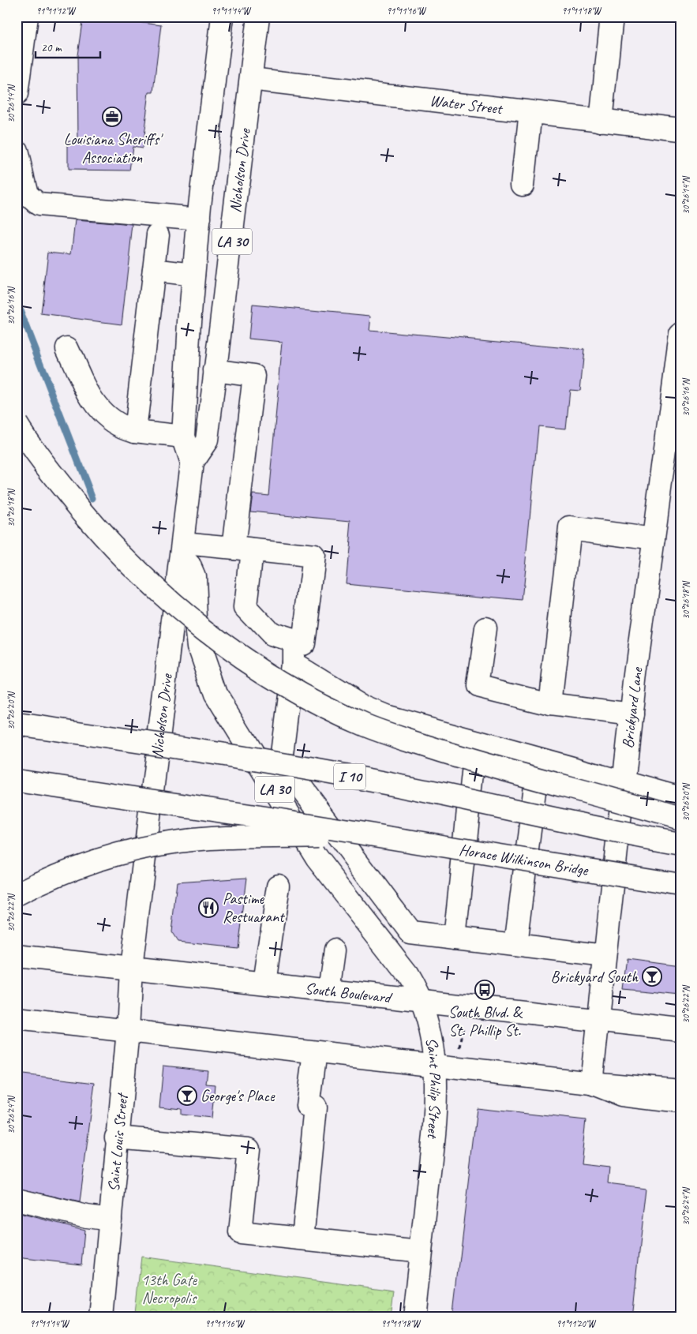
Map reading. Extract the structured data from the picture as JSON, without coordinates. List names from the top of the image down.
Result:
{
  "streets": {
    "main road": [
      "Water Street",
      "Nicholson Drive",
      "LA 30",
      "Brickyard Lane",
      "I 10",
      "Horace Wilkinson Bridge",
      "South Boulevard",
      "Saint Philip Street",
      "Saint Louis Street"
    ]
  },
  "crossings": [
    ["Water Street", "Nicholson Drive"],
    ["Nicholson Drive", "LA 30"],
    ["Nicholson Drive", "South Boulevard"],
    ["Nicholson Drive", "Saint Louis Street"],
    ["LA 30", "South Boulevard"],
    ["LA 30", "Saint Philip Street"],
    ["Brickyard Lane", "South Boulevard"],
    ["South Boulevard", "Saint Philip Street"],
    ["South Boulevard", "Saint Louis Street"]
  ],
  "parks": ["13th Gate Necropolis"],
  "places": {
    "office": ["Louisiana Sheriffs' Association"],
    "restaurant": ["Pastime Restuarant"],
    "bar": ["Brickyard South", "George's Place"],
    "bus stop": ["South Blvd. & St. Phillip St."]
  },
  "scale_bar": "20 m",
  "coordinates": [
    "91°11'12\"W",
    "91°11'14\"W",
    "91°11'16\"W",
    "91°11'18\"W",
    "30°26'14\"N",
    "30°26'16\"N",
    "30°26'18\"N",
    "30°26'20\"N",
    "30°26'22\"N",
    "30°26'24\"N",
    "91°11'20\"W"
  ]
}
